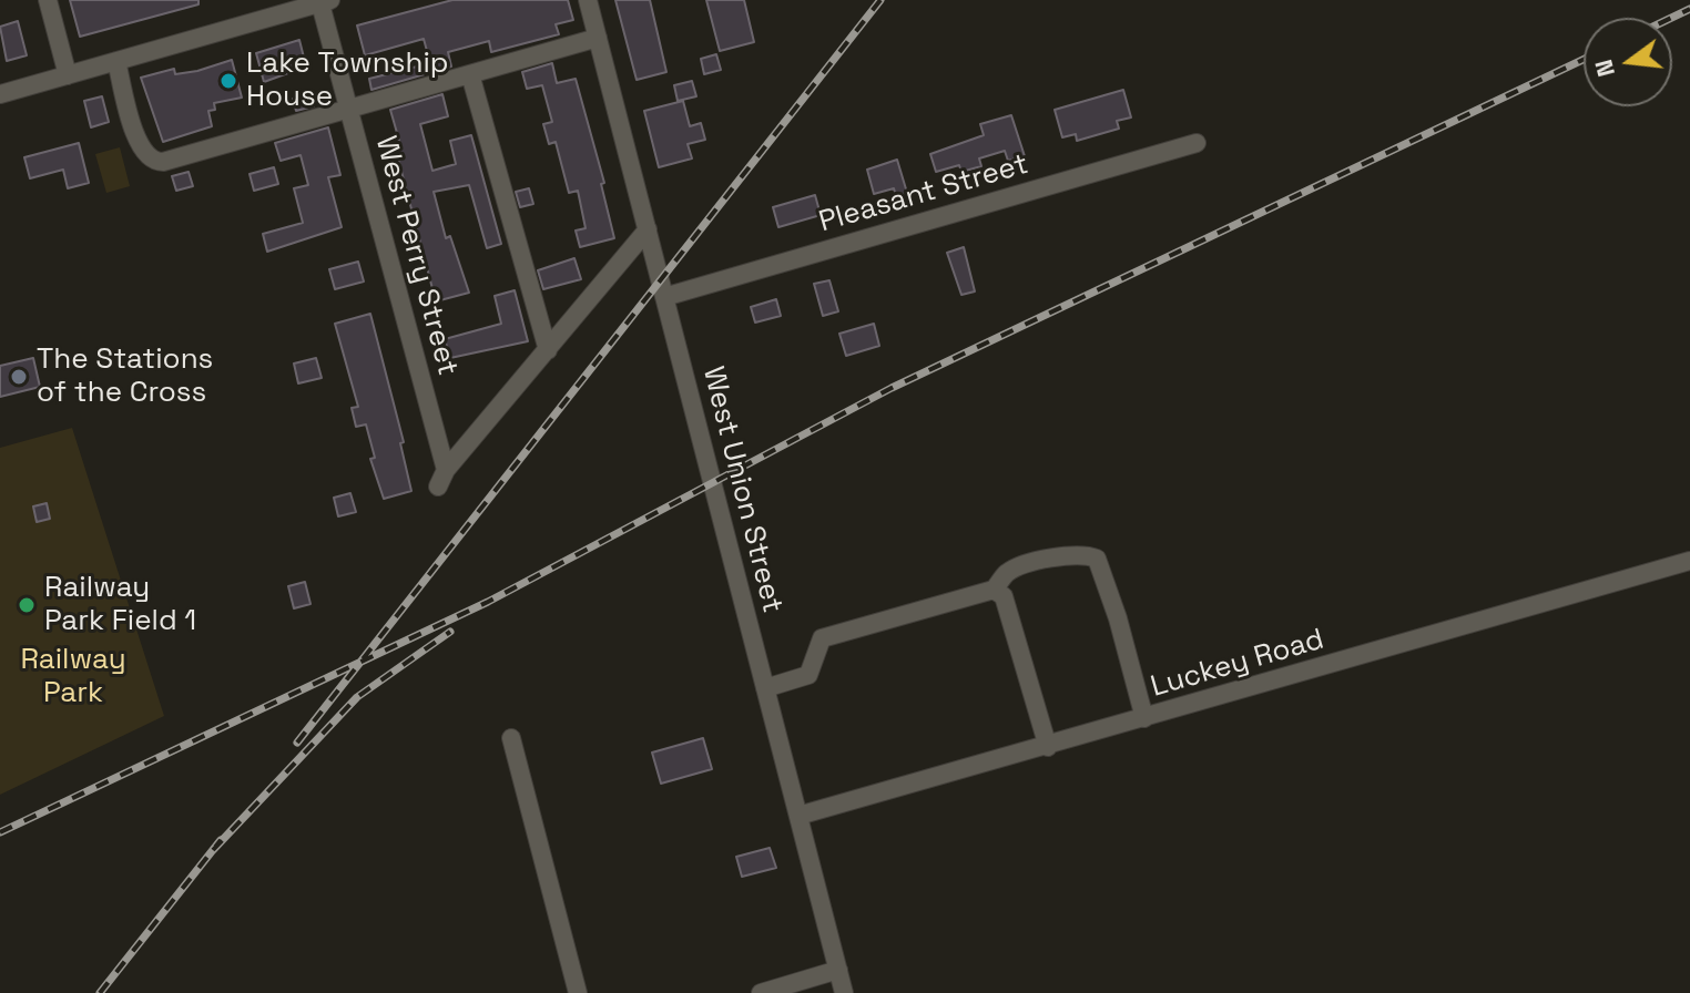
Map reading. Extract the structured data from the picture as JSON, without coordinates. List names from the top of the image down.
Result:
{
  "streets": {
    "street": [
      "Pleasant Street",
      "West Perry Street",
      "West Union Street",
      "Luckey Road"
    ]
  },
  "crossings": [
    ["Pleasant Street", "West Union Street"],
    ["West Union Street", "Luckey Road"]
  ],
  "parks": ["Railway Park"],
  "places": ["Lake Township House", "The Stations of the Cross", "Railway Park Field 1"],
  "north": "left"
}
